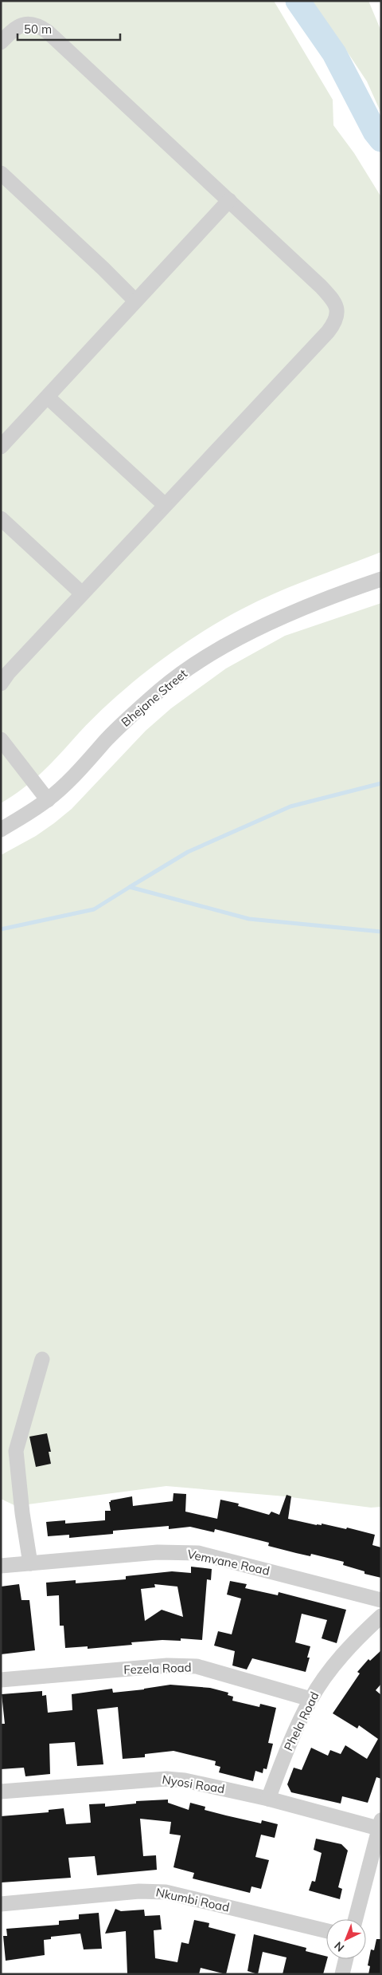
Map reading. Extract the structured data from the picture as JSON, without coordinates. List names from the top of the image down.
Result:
{
  "streets": {
    "street": [
      "Bhejane Street",
      "Vemvane Road",
      "Fezela Road",
      "Phela Road",
      "Nyosi Road",
      "Nkumbi Road"
    ]
  },
  "crossings": [
    ["Fezela Road", "Phela Road"],
    ["Phela Road", "Nyosi Road"]
  ],
  "scale_bar": "50 m",
  "north": "bottom left"
}
